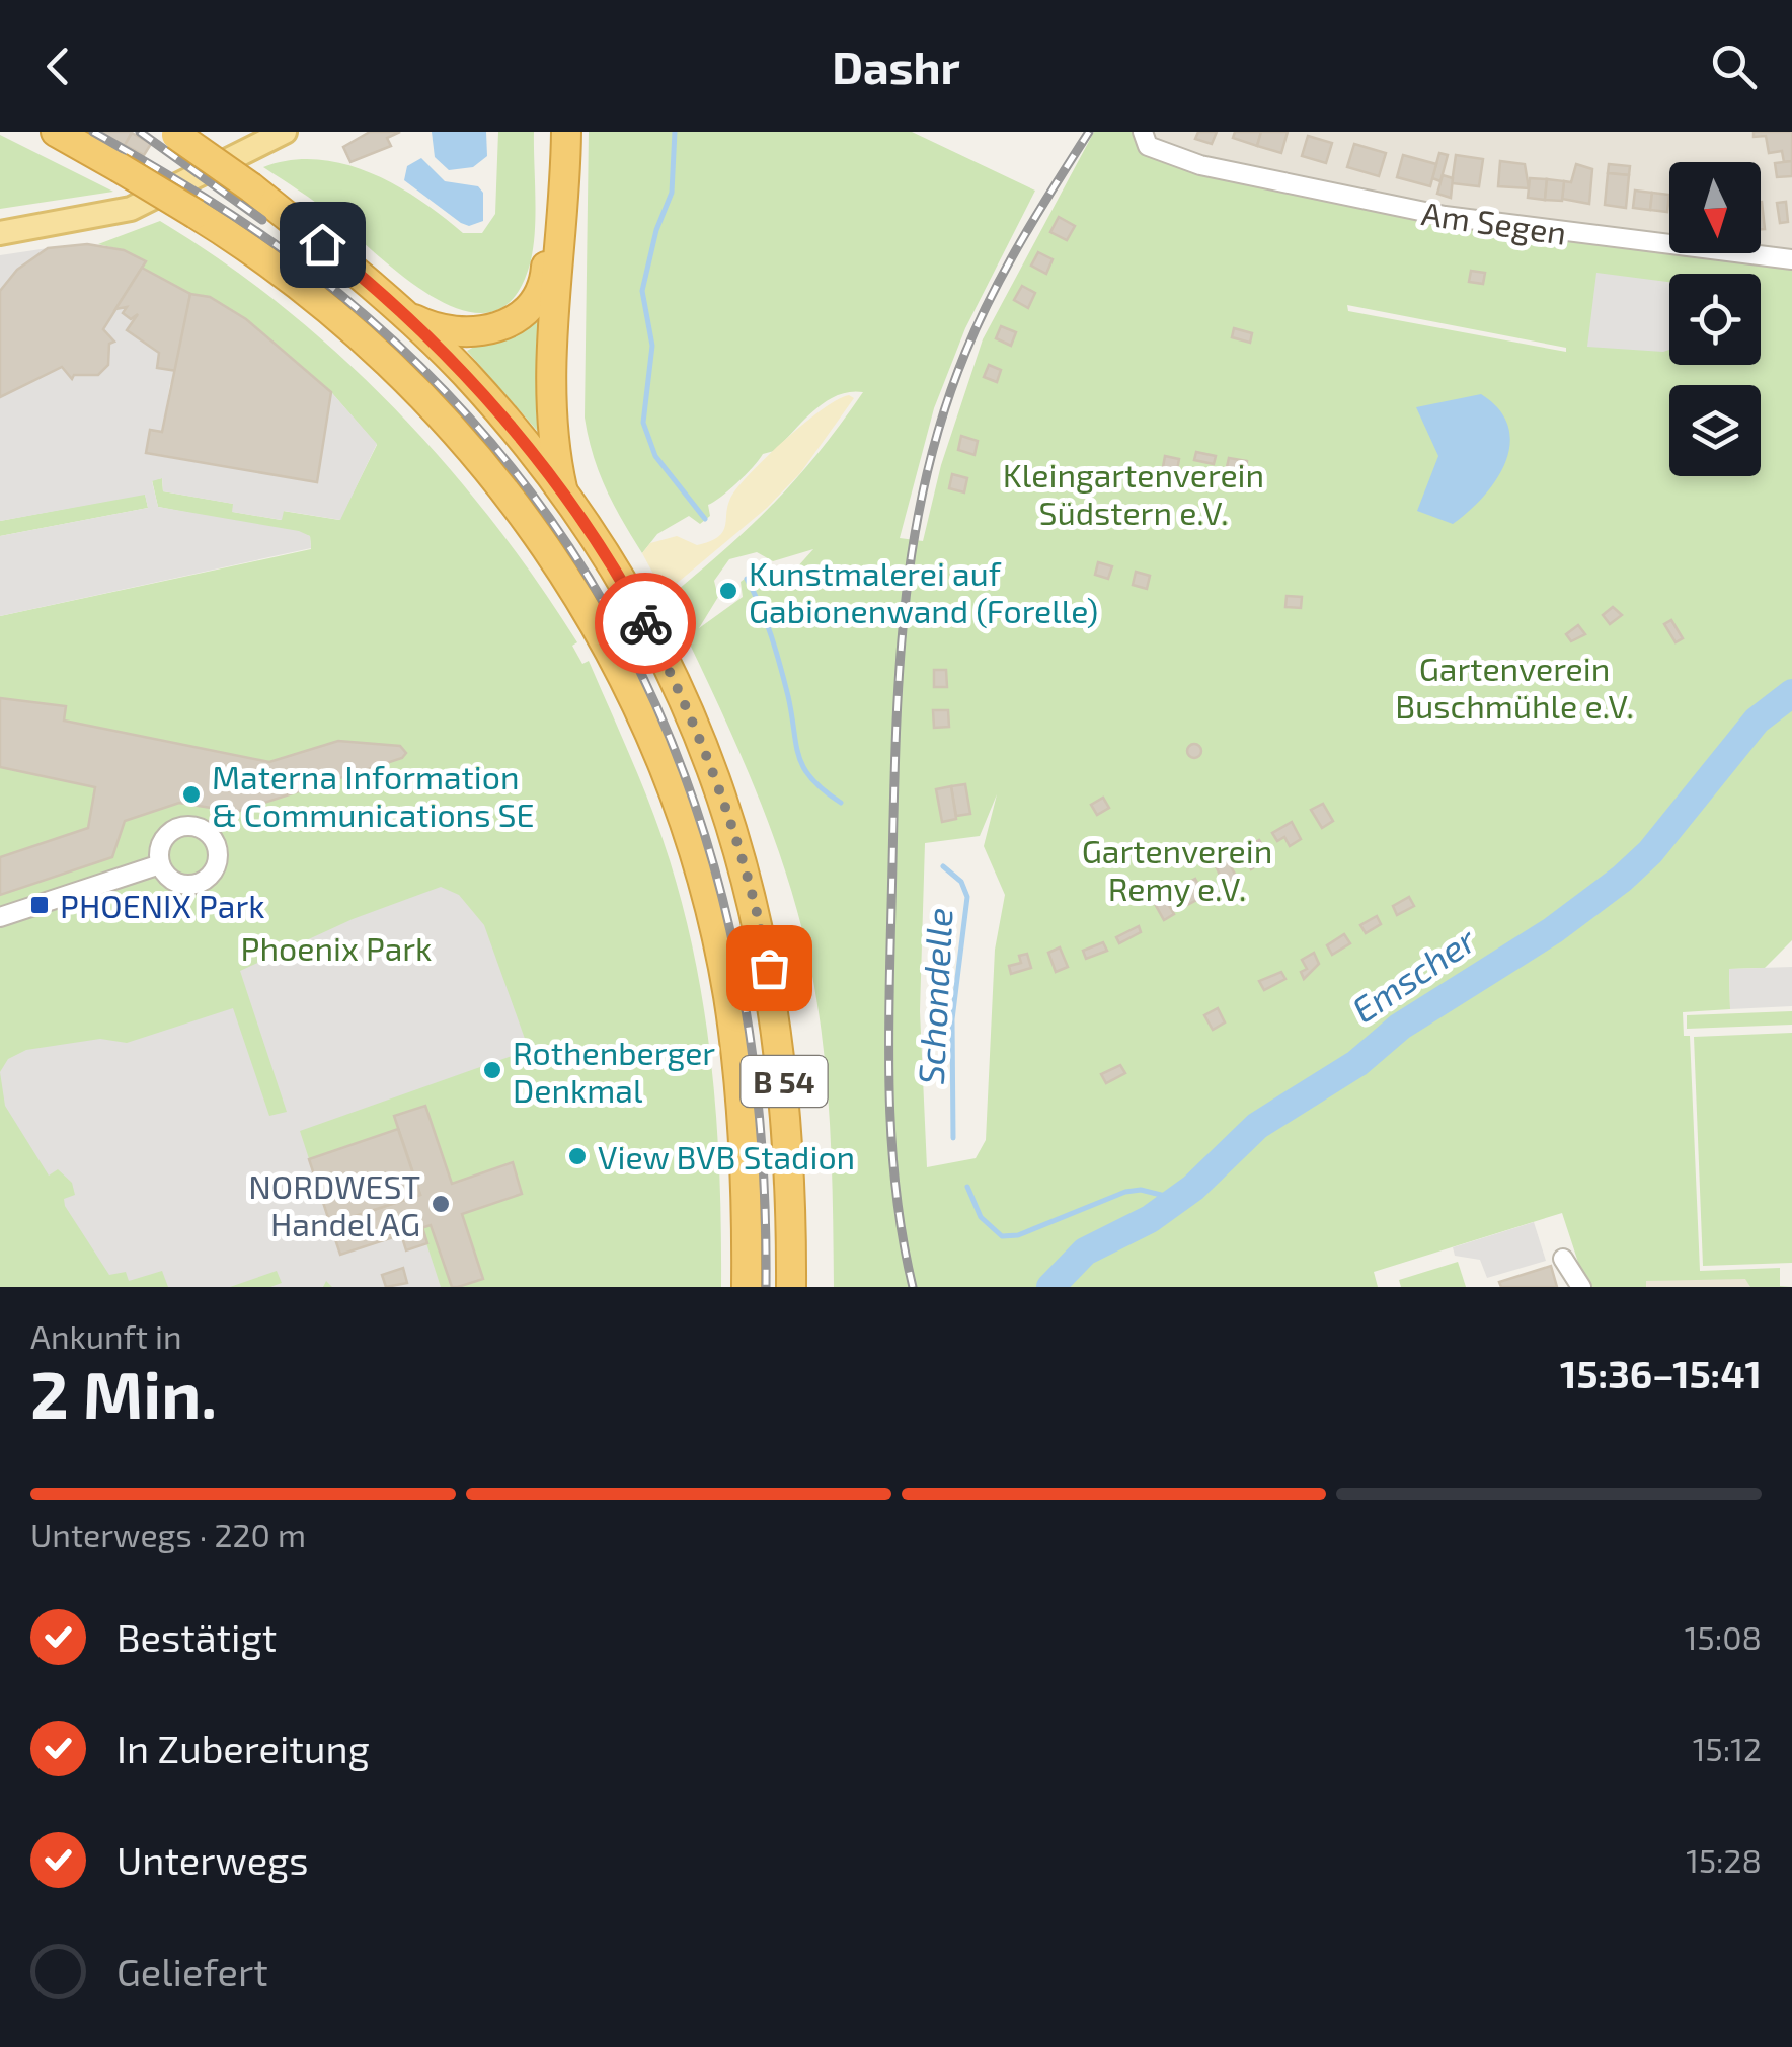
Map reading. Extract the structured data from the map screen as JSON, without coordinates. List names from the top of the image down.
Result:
{
  "streets": {
    "highway": ["B 54"],
    "street": ["Am Segen"]
  },
  "water": ["Emscher", "Schondelle"],
  "parks": [
    "Kleingartenverein Südstern e.V.",
    "Gartenverein Buschmühle e.V.",
    "Gartenverein Remy e.V.",
    "Phoenix Park"
  ],
  "places": {
    "other": [
      "Kunstmalerei auf Gabionenwand (Forelle)",
      "Materna Information & Communications SE",
      "Rothenberger Denkmal",
      "View BVB Stadion",
      "NORDWEST Handel AG"
    ],
    "transit": ["PHOENIX Park"]
  },
  "north": "bottom",
  "page": {
    "header": "Dashr",
    "heading": ["2 Min.", "Ankunft in", "15:36–15:41"],
    "bar": "Unterwegs · 220 m",
    "list": [
      ["Bestätigt", "15:08"],
      ["In Zubereitung", "15:12"],
      ["Unterwegs", "15:28"],
      "Geliefert"
    ]
  }
}
